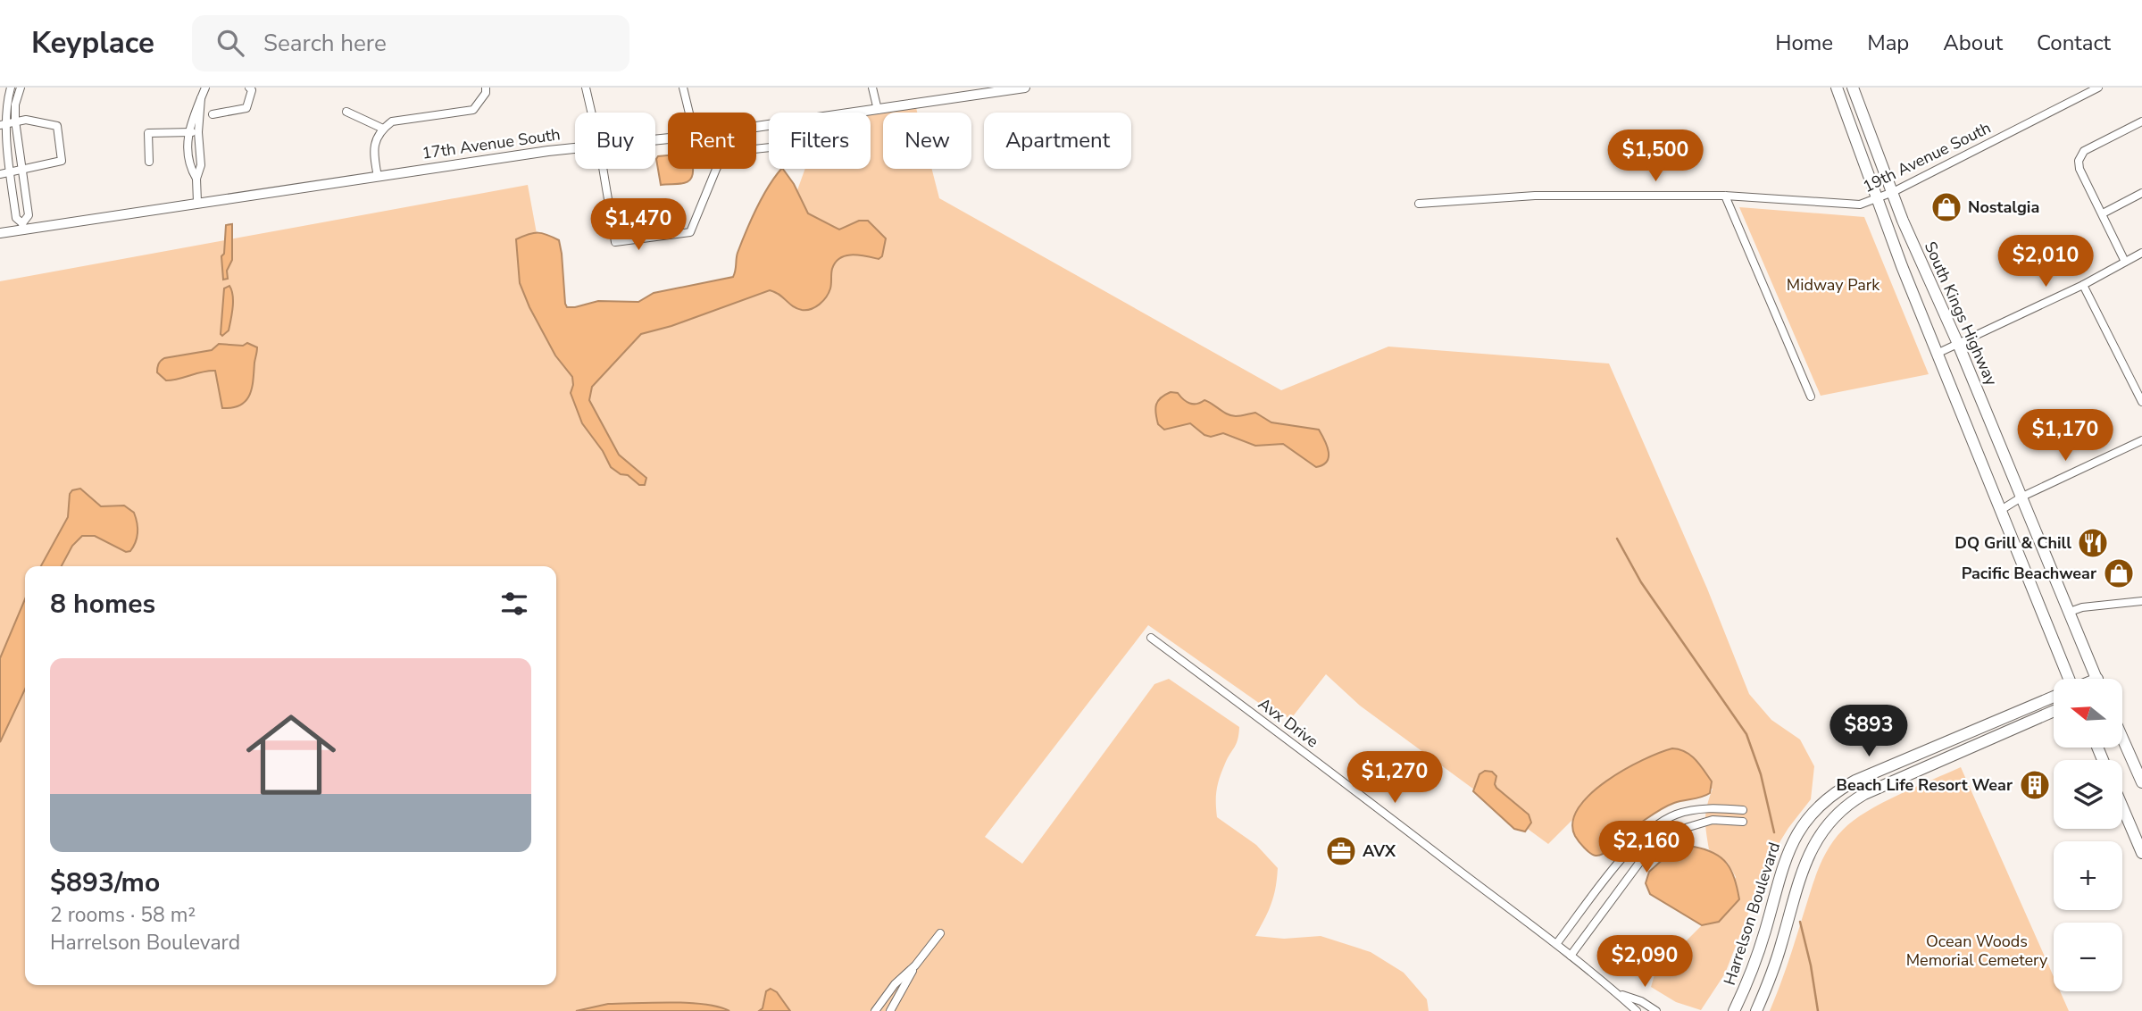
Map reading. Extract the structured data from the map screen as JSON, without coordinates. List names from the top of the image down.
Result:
{
  "streets": {
    "main road": ["South Kings Highway", "Harrelson Boulevard"],
    "street": ["17th Avenue South", "19th Avenue South", "Avx Drive"]
  },
  "crossings": [
    ["19th Avenue South", "South Kings Highway"]
  ],
  "parks": ["Midway Park", "Ocean Woods Memorial Cemetery"],
  "places": {
    "shop": ["Nostalgia", "Pacific Beachwear"],
    "restaurant": ["DQ Grill & Chill"],
    "building": ["Beach Life Resort Wear"],
    "office": ["AVX"]
  },
  "north": "left",
  "page": {
    "header": "Keyplace",
    "search": "Search here",
    "nav": [
      "Home",
      "Map",
      "About",
      "Contact"
    ],
    "chip": [
      "Buy",
      "Rent",
      "Filters",
      "New",
      "Apartment"
    ],
    "price": [
      "$1,500",
      "$1,470",
      "$2,010",
      "$1,170",
      "$893",
      "$1,270",
      "$2,160",
      "$2,090"
    ],
    "heading": "8 homes",
    "list": [
      {
        "name": "$893/mo",
        "note": "2 rooms · 58 m² · Harrelson Boulevard"
      }
    ],
    "map_buttons": ["+", "−"]
  }
}
